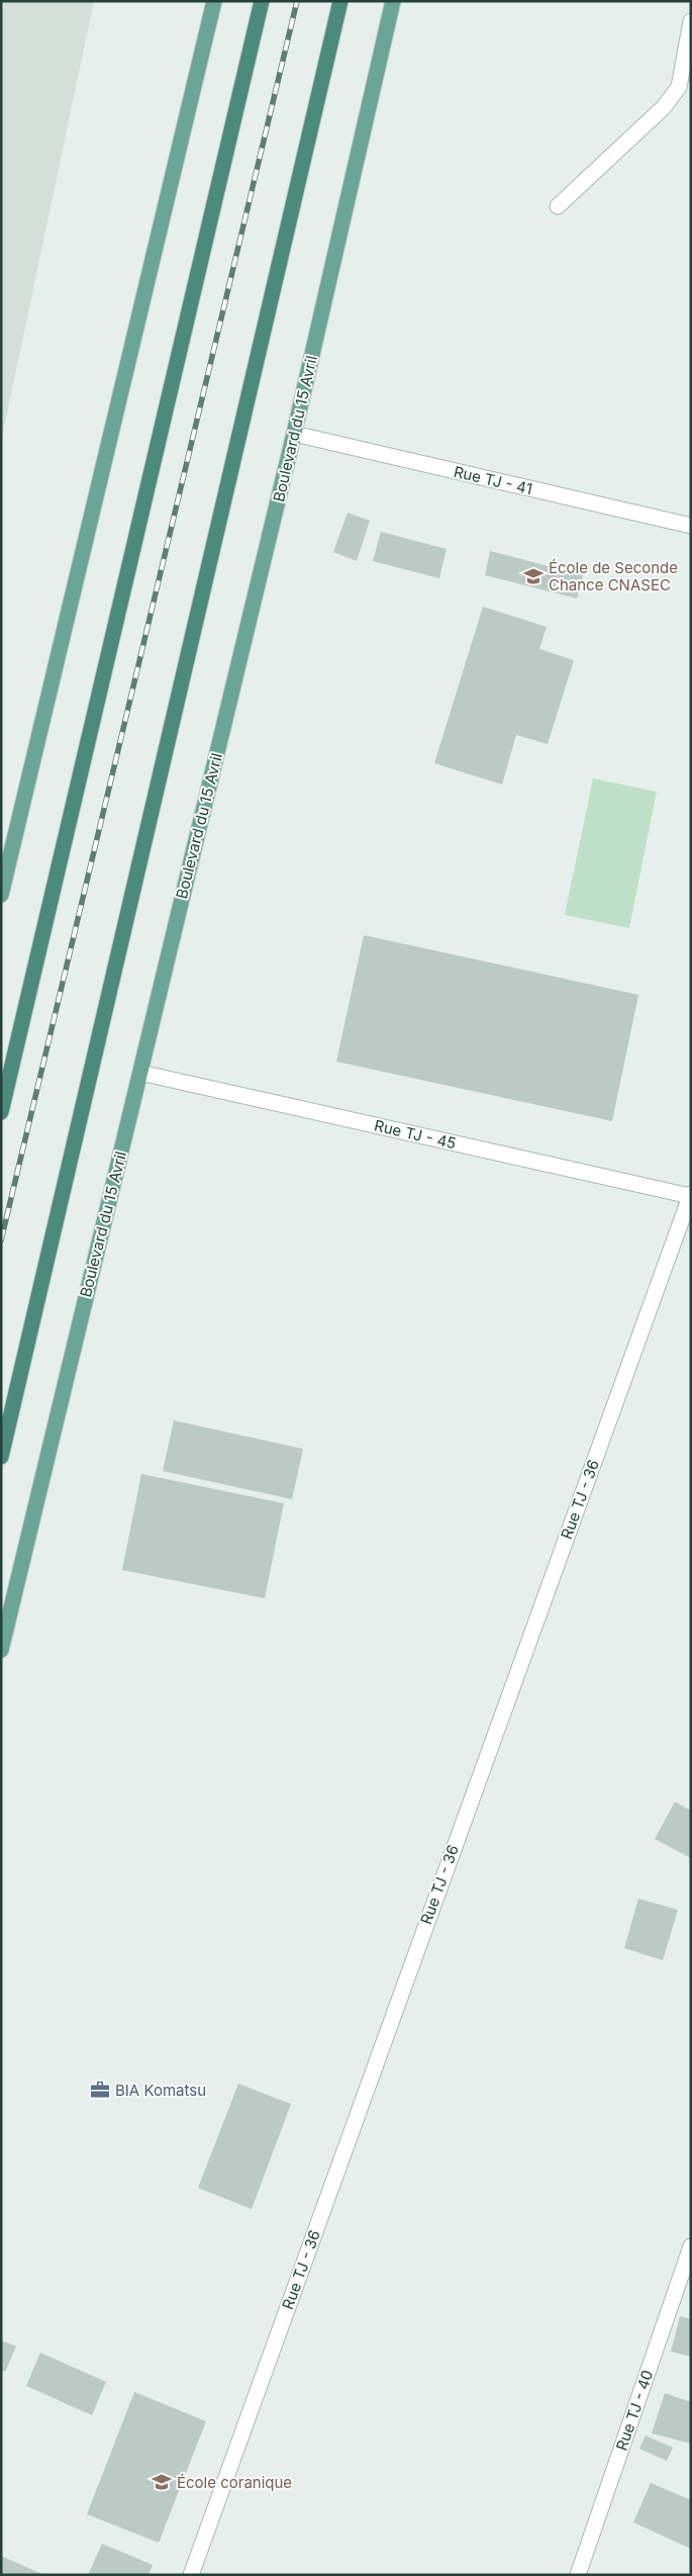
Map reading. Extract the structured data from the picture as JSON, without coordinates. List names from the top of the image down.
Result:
{
  "streets": {
    "main road": ["Boulevard du 15 Avril"],
    "street": [
      "Rue TJ - 41",
      "Rue TJ - 45",
      "Rue TJ - 36",
      "Rue TJ - 40"
    ]
  },
  "crossings": [
    ["Boulevard du 15 Avril", "Rue TJ - 41"],
    ["Boulevard du 15 Avril", "Rue TJ - 45"],
    ["Rue TJ - 45", "Rue TJ - 36"]
  ],
  "places": {
    "school or university": ["École de Seconde Chance CNASEC", "École coranique"],
    "office": ["BIA Komatsu"]
  }
}
